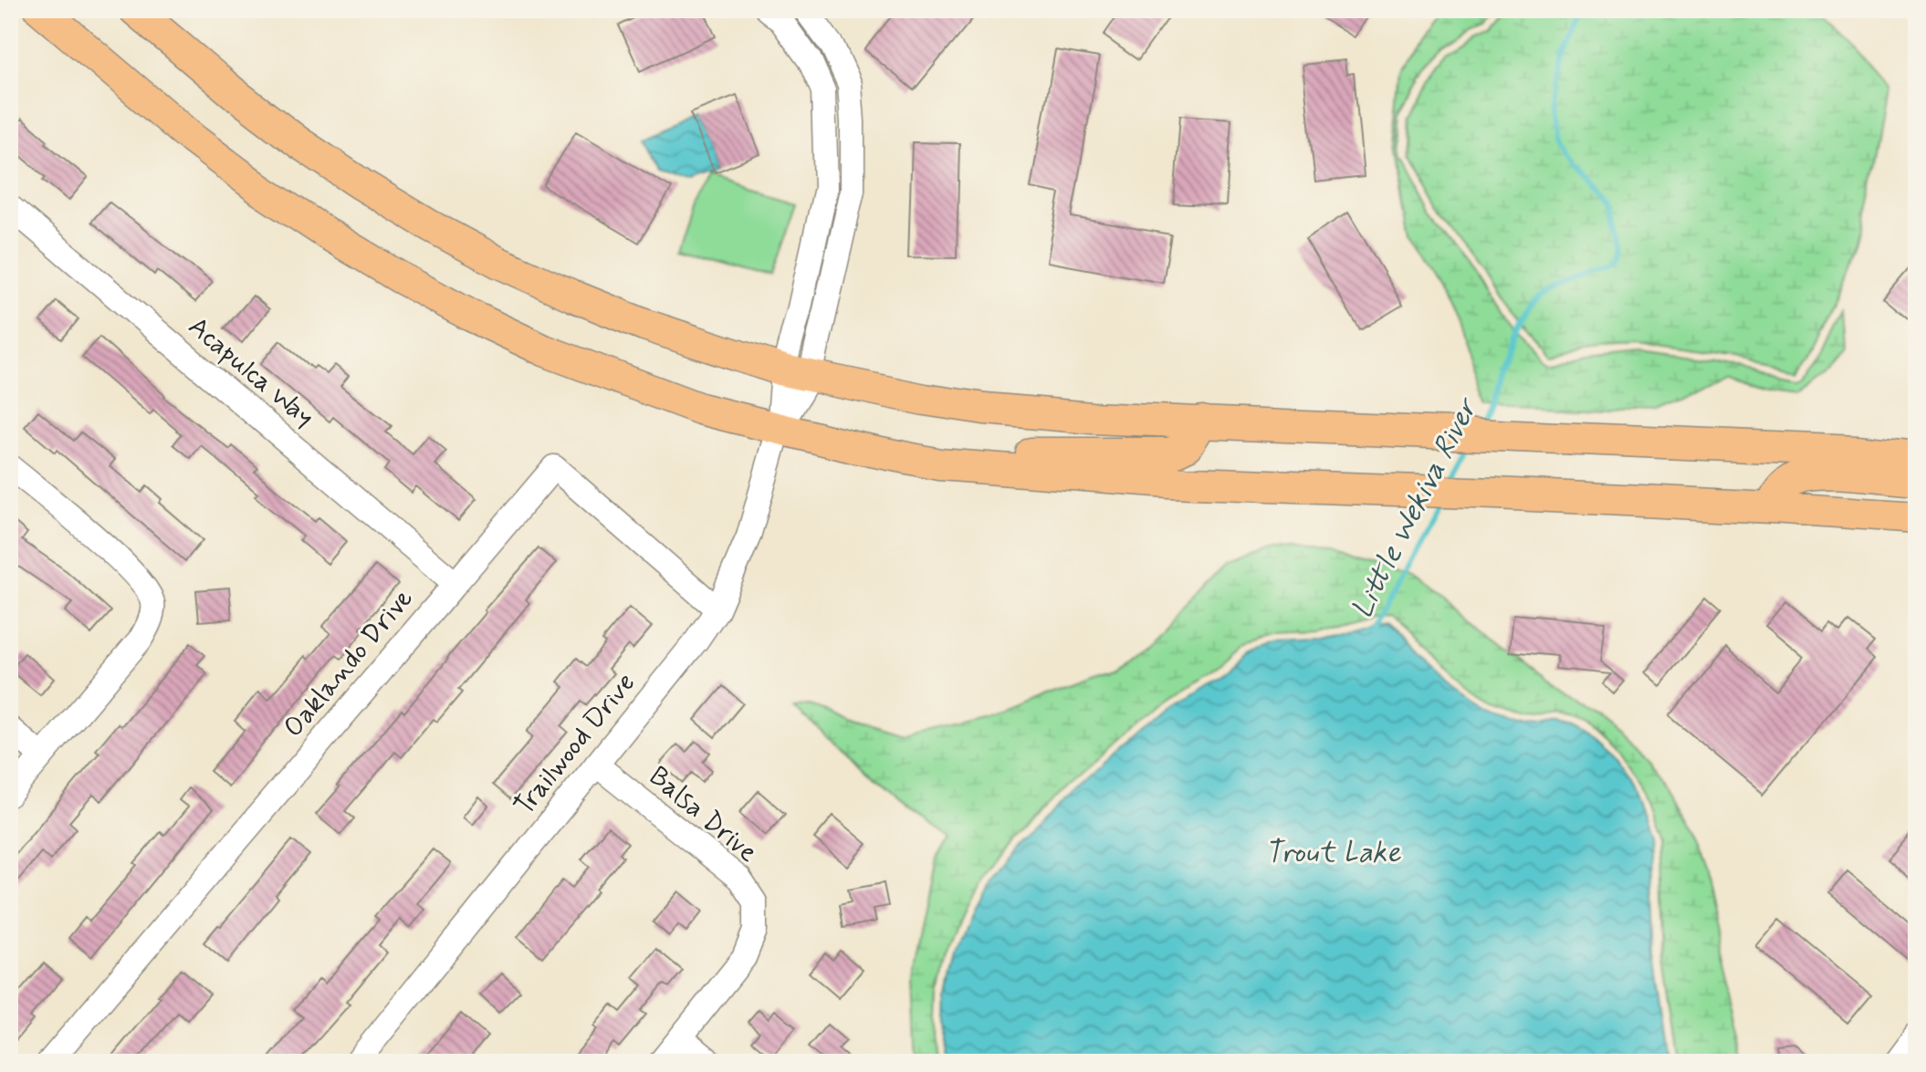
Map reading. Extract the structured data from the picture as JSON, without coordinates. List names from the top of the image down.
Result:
{
  "streets": {
    "street": [
      "Acapulca Way",
      "Oaklando Drive",
      "Trailwood Drive",
      "Balsa Drive"
    ]
  },
  "crossings": [
    ["Acapulca Way", "Oaklando Drive"],
    ["Oaklando Drive", "Trailwood Drive"],
    ["Trailwood Drive", "Balsa Drive"]
  ],
  "water": ["Little Wekiva River", "Trout Lake"]
}
